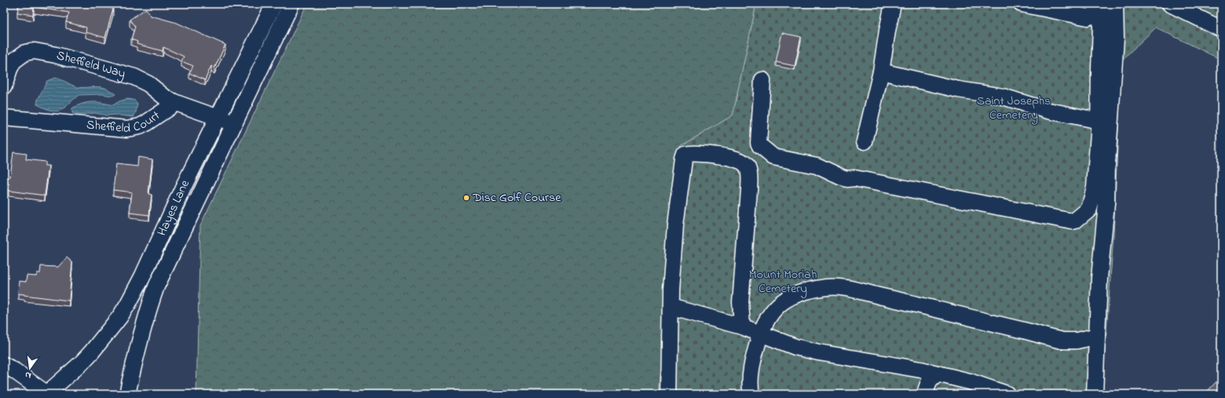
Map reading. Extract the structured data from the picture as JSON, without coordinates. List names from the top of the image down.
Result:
{
  "streets": {
    "street": ["Sheffield Way", "Sheffield Court", "Hayes Lane"]
  },
  "crossings": [
    ["Sheffield Way", "Sheffield Court"],
    ["Sheffield Court", "Hayes Lane"]
  ],
  "parks": ["Saint Josephs Cemetery", "Mount Moriah Cemetery"],
  "places": ["Disc Golf Course"],
  "north": "bottom"
}
